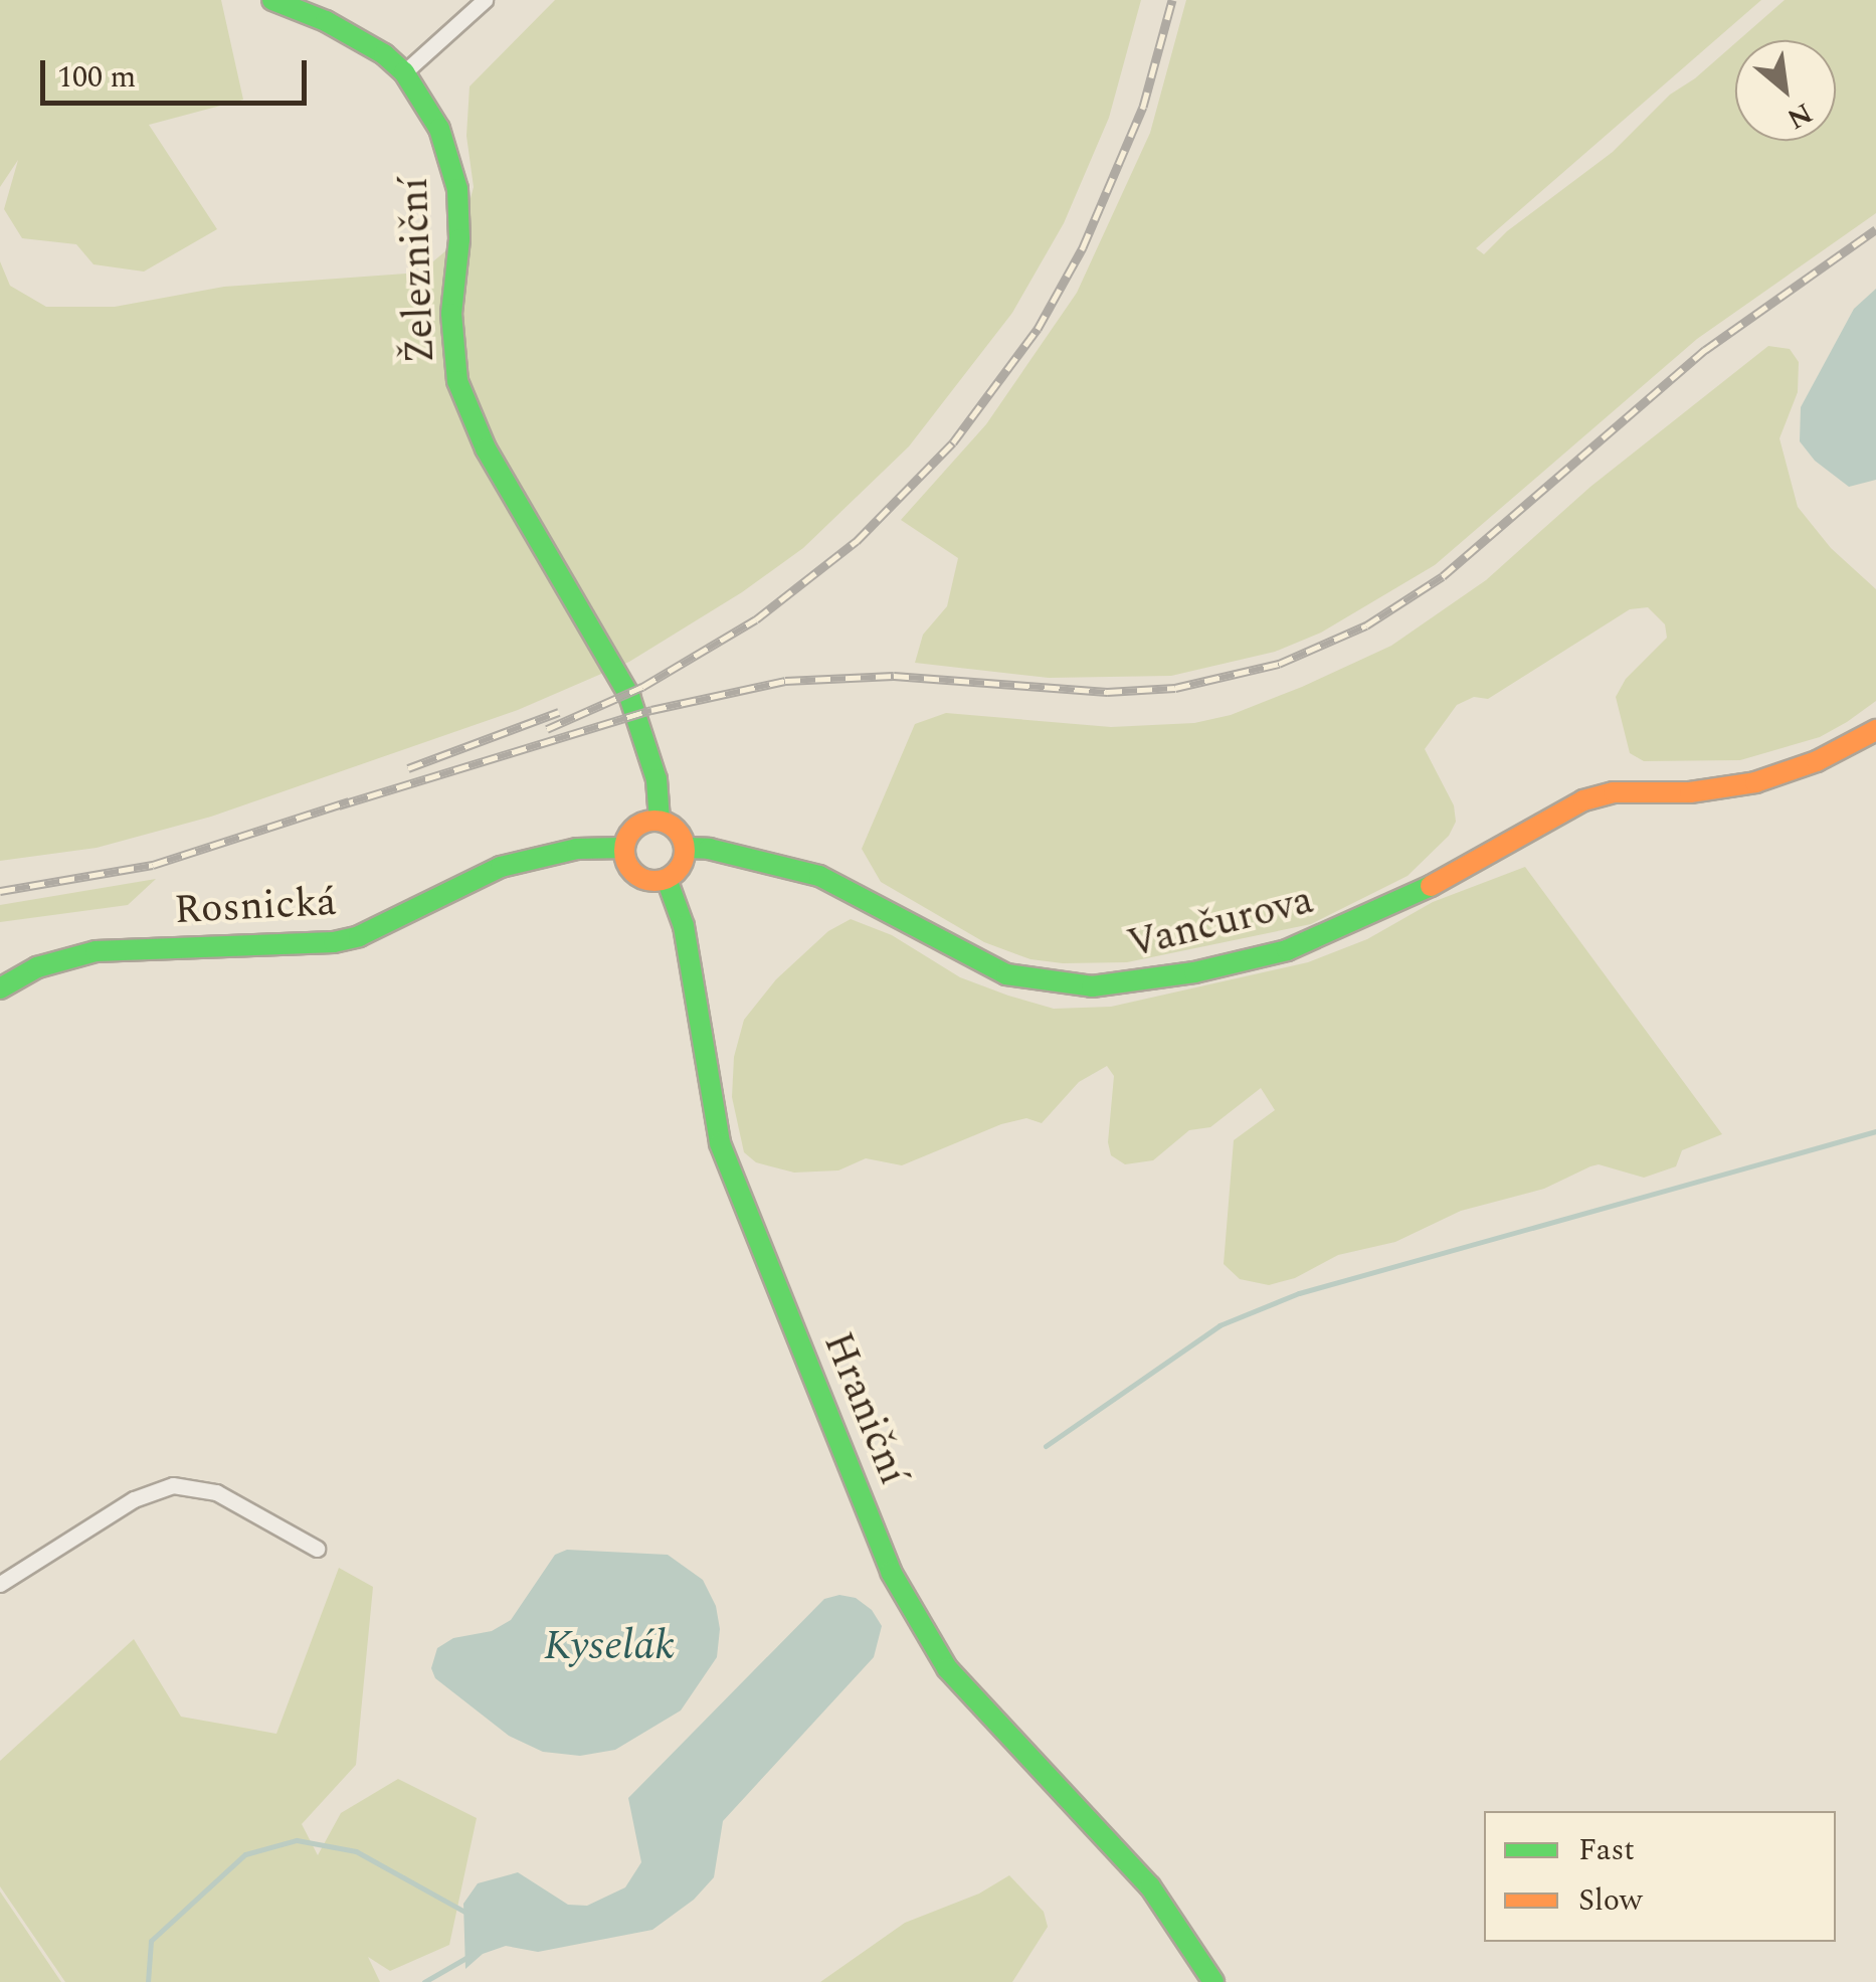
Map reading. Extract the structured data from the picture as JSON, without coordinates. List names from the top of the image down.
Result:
{
  "streets": {
    "street": [
      "Železniční",
      "Rosnická",
      "Vančurova",
      "Hraniční"
    ]
  },
  "crossings": [
    ["Železniční", "Rosnická"],
    ["Železniční", "Vančurova"],
    ["Železniční", "Hraniční"],
    ["Rosnická", "Vančurova"],
    ["Rosnická", "Hraniční"],
    ["Vančurova", "Hraniční"]
  ],
  "water": ["Kyselák"],
  "legend": ["Fast", "Slow"],
  "scale_bar": "100 m",
  "north": "bottom right"
}
